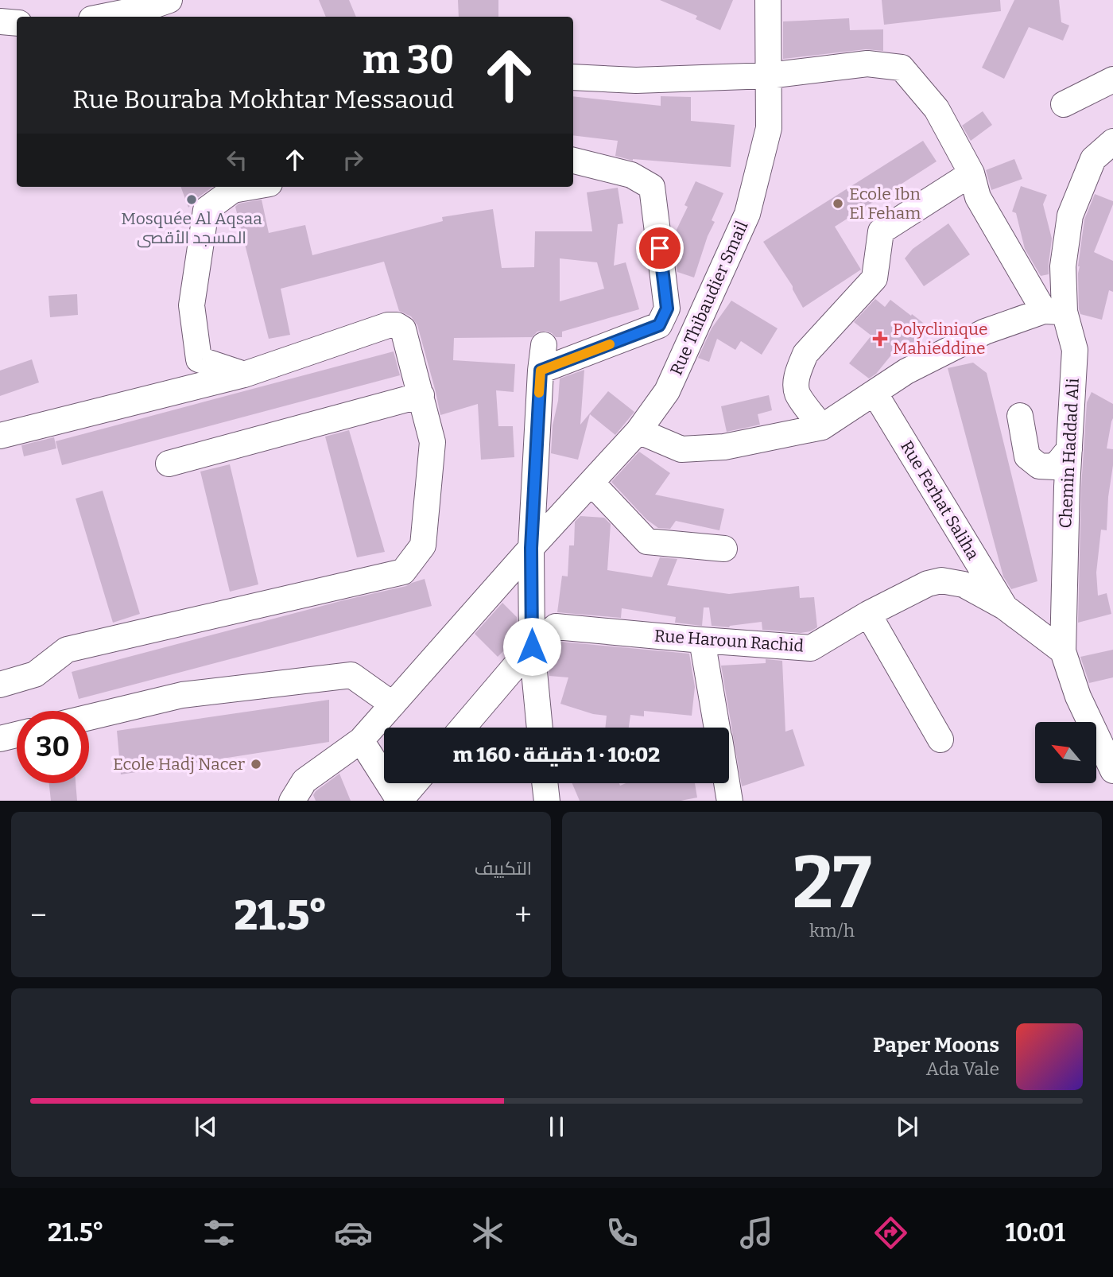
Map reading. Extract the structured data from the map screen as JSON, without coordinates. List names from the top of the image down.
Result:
{
  "streets": {
    "street": [
      "Rue Thibaudier Smail",
      "Chemin Haddad Ali",
      "Rue Ferhat Saliha",
      "Rue Haroun Rachid"
    ]
  },
  "crossings": [
    ["Chemin Haddad Ali", "Rue Haroun Rachid"],
    ["Rue Ferhat Saliha", "Rue Haroun Rachid"]
  ],
  "places": {
    "other": ["Mosquée Al Aqsaa المسجد الأقصى", "Ecole Ibn El Feham", "Ecole Hadj Nacer"],
    "health": ["Polyclinique Mahieddine"]
  },
  "north": "top left",
  "page": {
    "turn": ["30 m", "Rue Bouraba Mokhtar Messaoud"],
    "limit": "30",
    "trip": "10:02 · 1 دقيقة · 160 m",
    "tile": [
      ["27", "km/h"],
      "التكييف"
    ],
    "heat": ["−", "21.5°", "+"],
    "song": ["Paper Moons", "Ada Vale"],
    "tabs": ["10:01", "21.5°"]
  }
}
